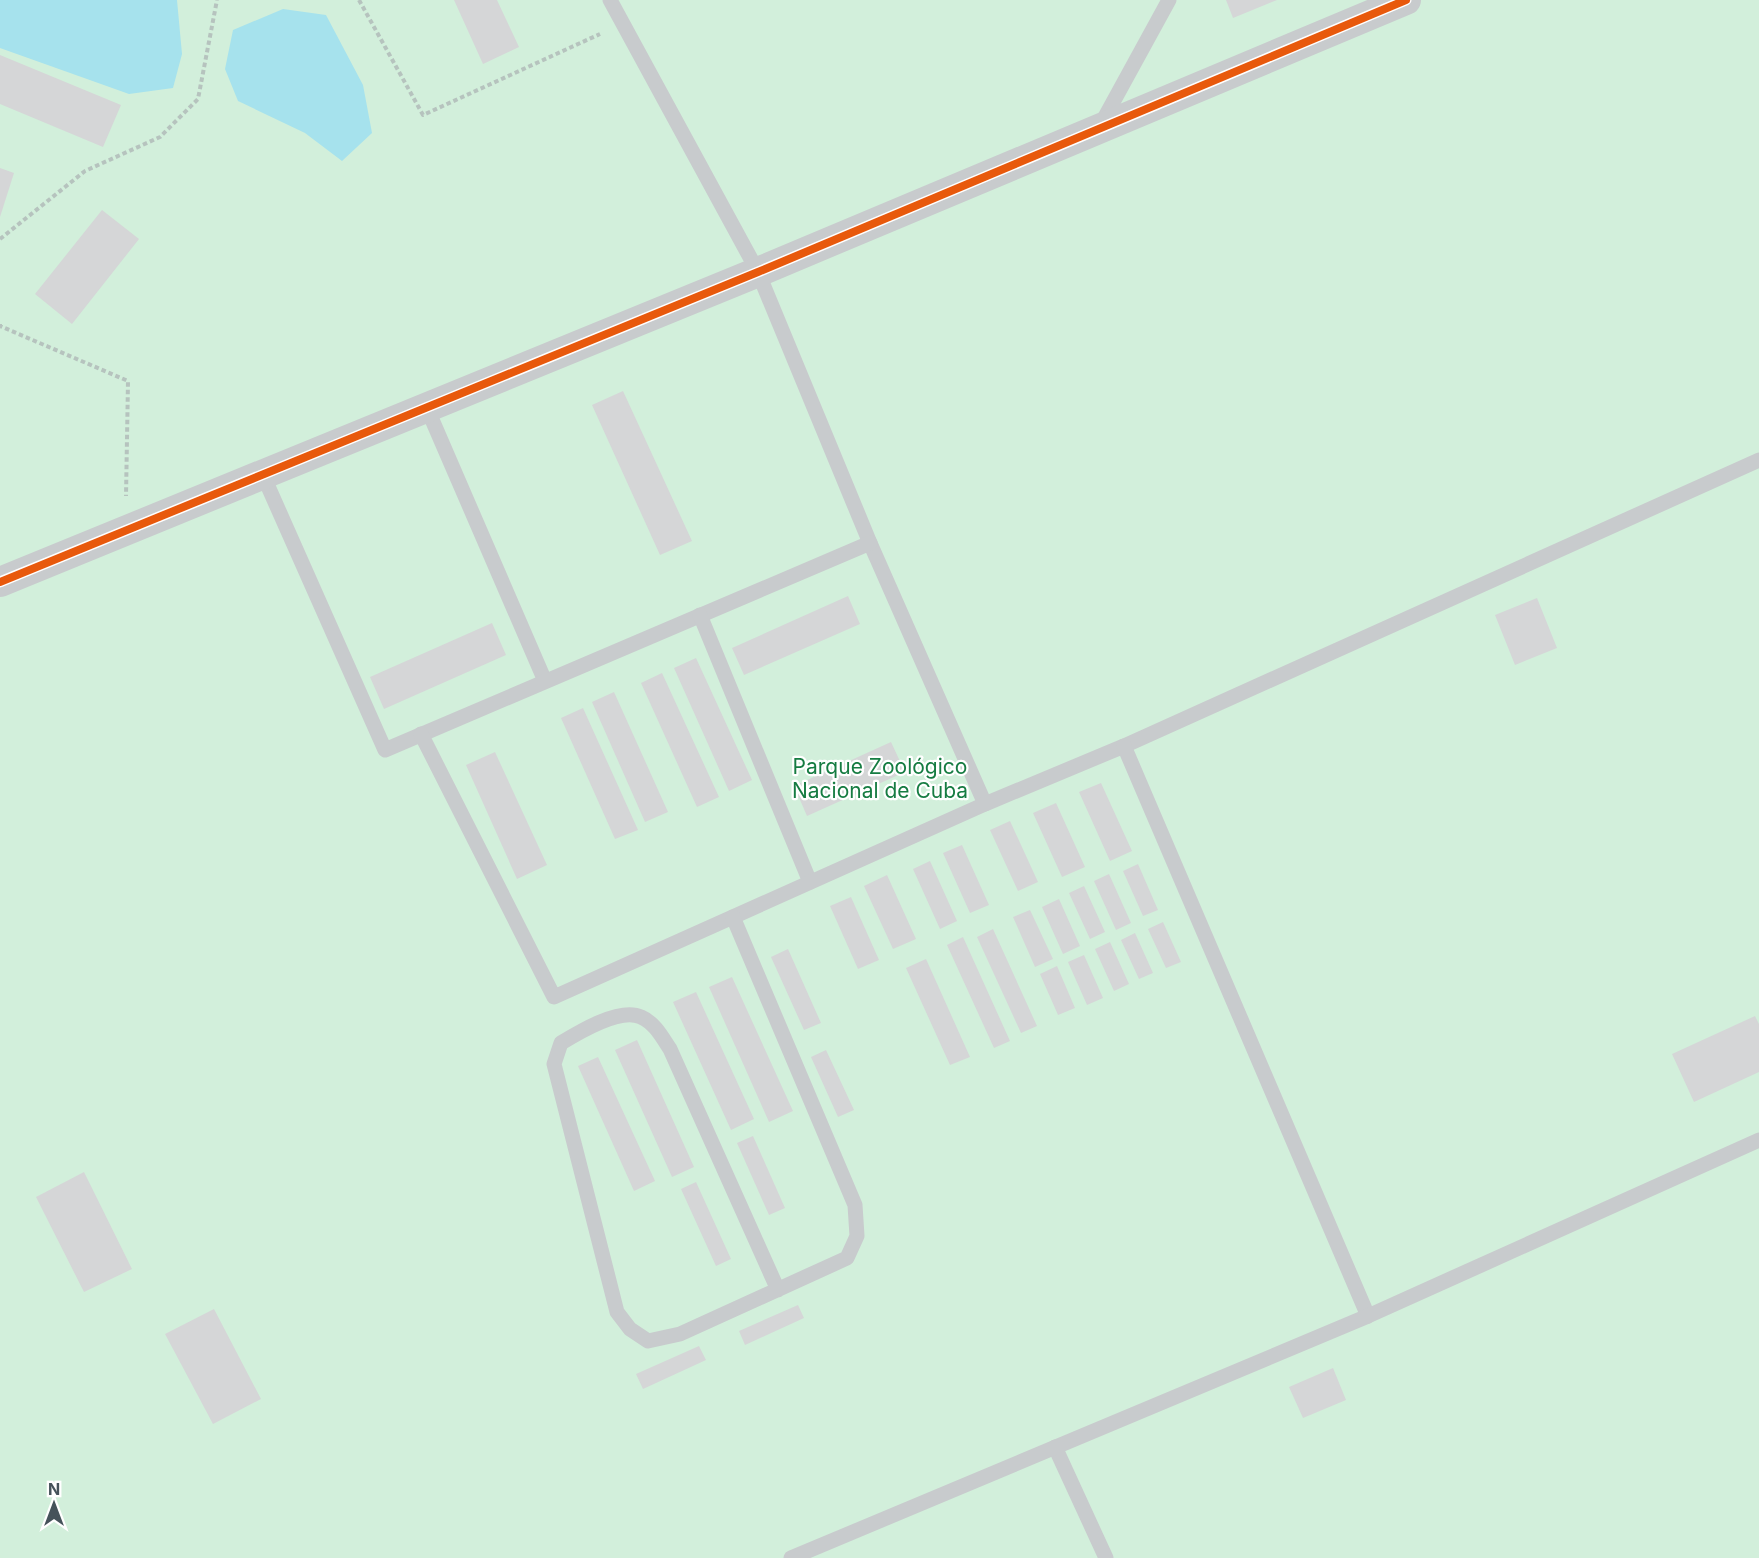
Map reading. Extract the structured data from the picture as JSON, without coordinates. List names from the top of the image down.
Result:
{
  "parks": ["Parque Zoológico Nacional de Cuba"],
  "north": "top"
}
